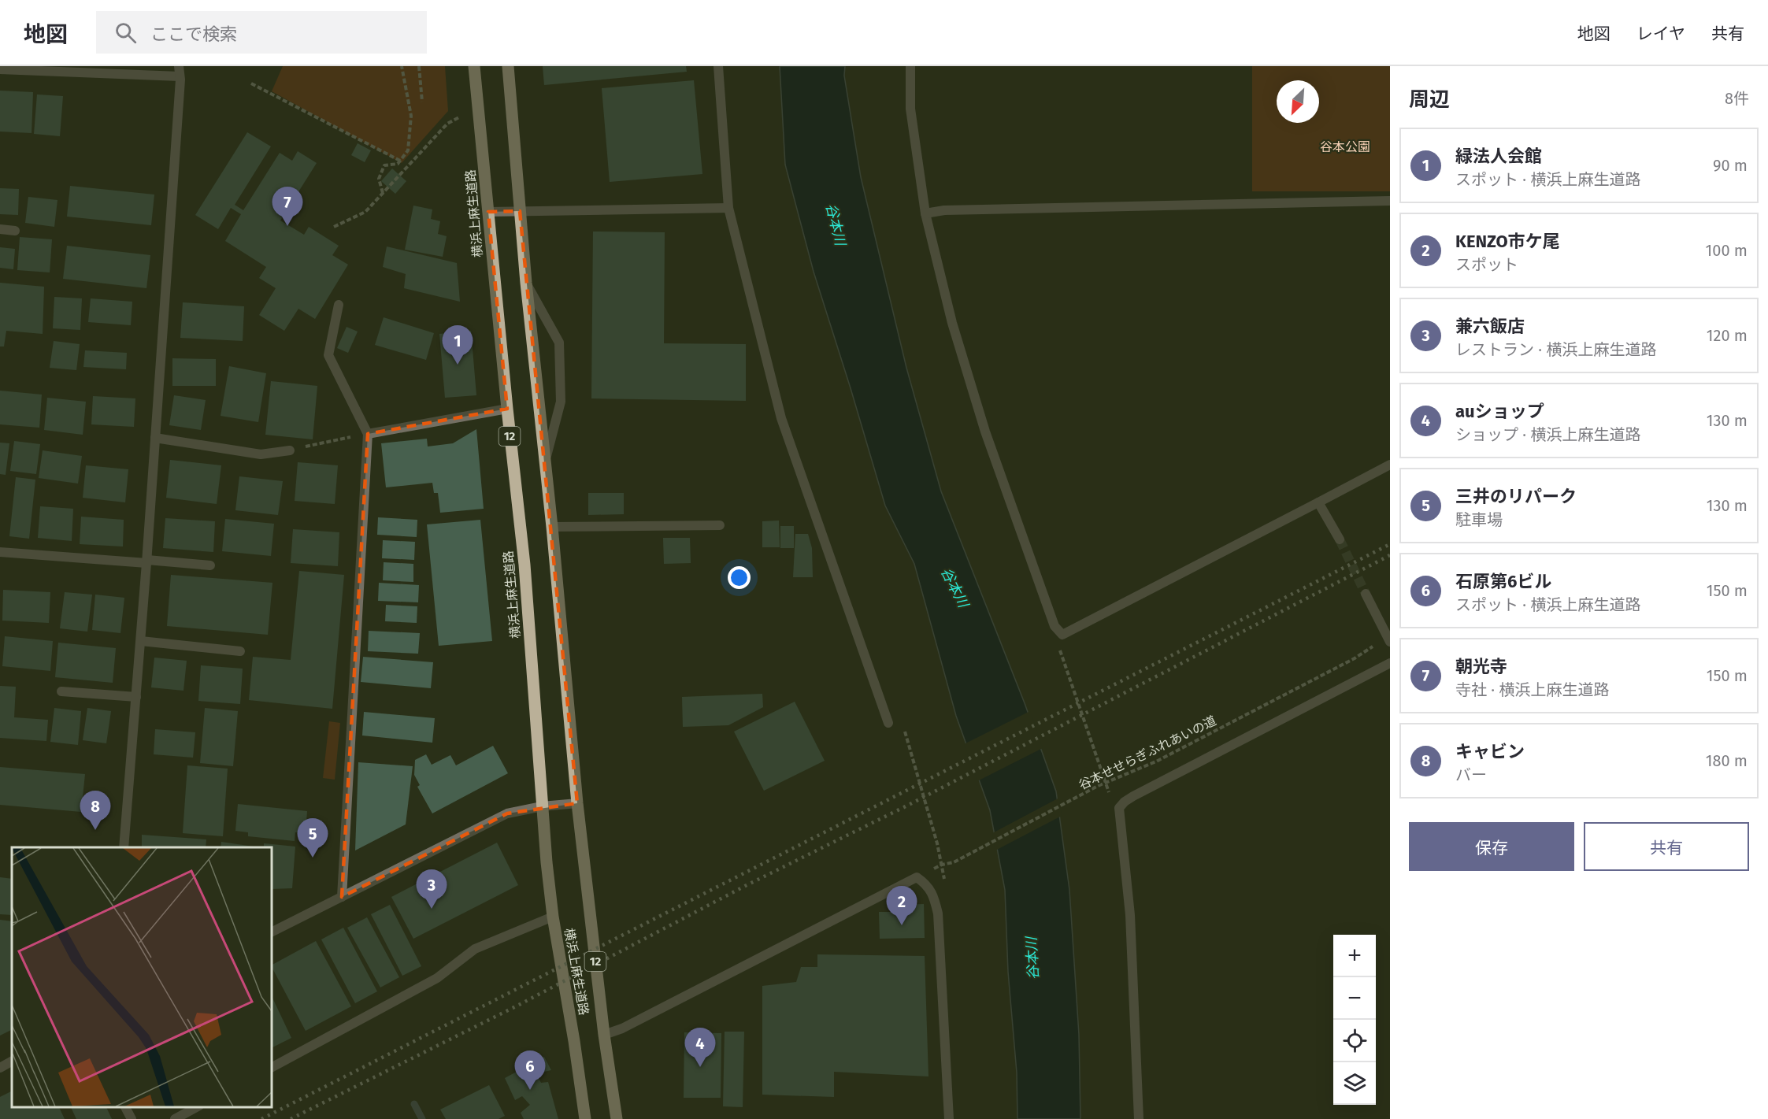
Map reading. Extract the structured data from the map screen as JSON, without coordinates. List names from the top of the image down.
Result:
{
  "streets": {
    "main road": ["横浜上麻生道路", "12"],
    "path": ["谷本せせらぎふれあいの道"]
  },
  "water": ["谷本川"],
  "parks": ["谷本公園"],
  "north": "bottom left",
  "page": {
    "header": "地図",
    "search": "ここで検索",
    "nav": ["地図", "レイヤ", "共有"],
    "heading": ["周辺", "8件"],
    "list": [
      {
        "mark": "1",
        "name": "緑法人会館",
        "note": "スポット · 横浜上麻生道路",
        "value": "90 m"
      },
      {
        "mark": "2",
        "name": "KENZO市ケ尾",
        "note": "スポット",
        "value": "100 m"
      },
      {
        "mark": "3",
        "name": "兼六飯店",
        "note": "レストラン · 横浜上麻生道路",
        "value": "120 m"
      },
      {
        "mark": "4",
        "name": "auショップ",
        "note": "ショップ · 横浜上麻生道路",
        "value": "130 m"
      },
      {
        "mark": "5",
        "name": "三井のリパーク",
        "note": "駐車場",
        "value": "130 m"
      },
      {
        "mark": "6",
        "name": "石原第6ビル",
        "note": "スポット · 横浜上麻生道路",
        "value": "150 m"
      },
      {
        "mark": "7",
        "name": "朝光寺",
        "note": "寺社 · 横浜上麻生道路",
        "value": "150 m"
      },
      {
        "mark": "8",
        "name": "キャビン",
        "note": "バー",
        "value": "180 m"
      }
    ],
    "pins": [
      "7",
      "1",
      "8",
      "5",
      "3",
      "2",
      "4",
      "6"
    ],
    "buttons": ["保存", "共有"],
    "map_buttons": ["+", "−"]
  }
}
